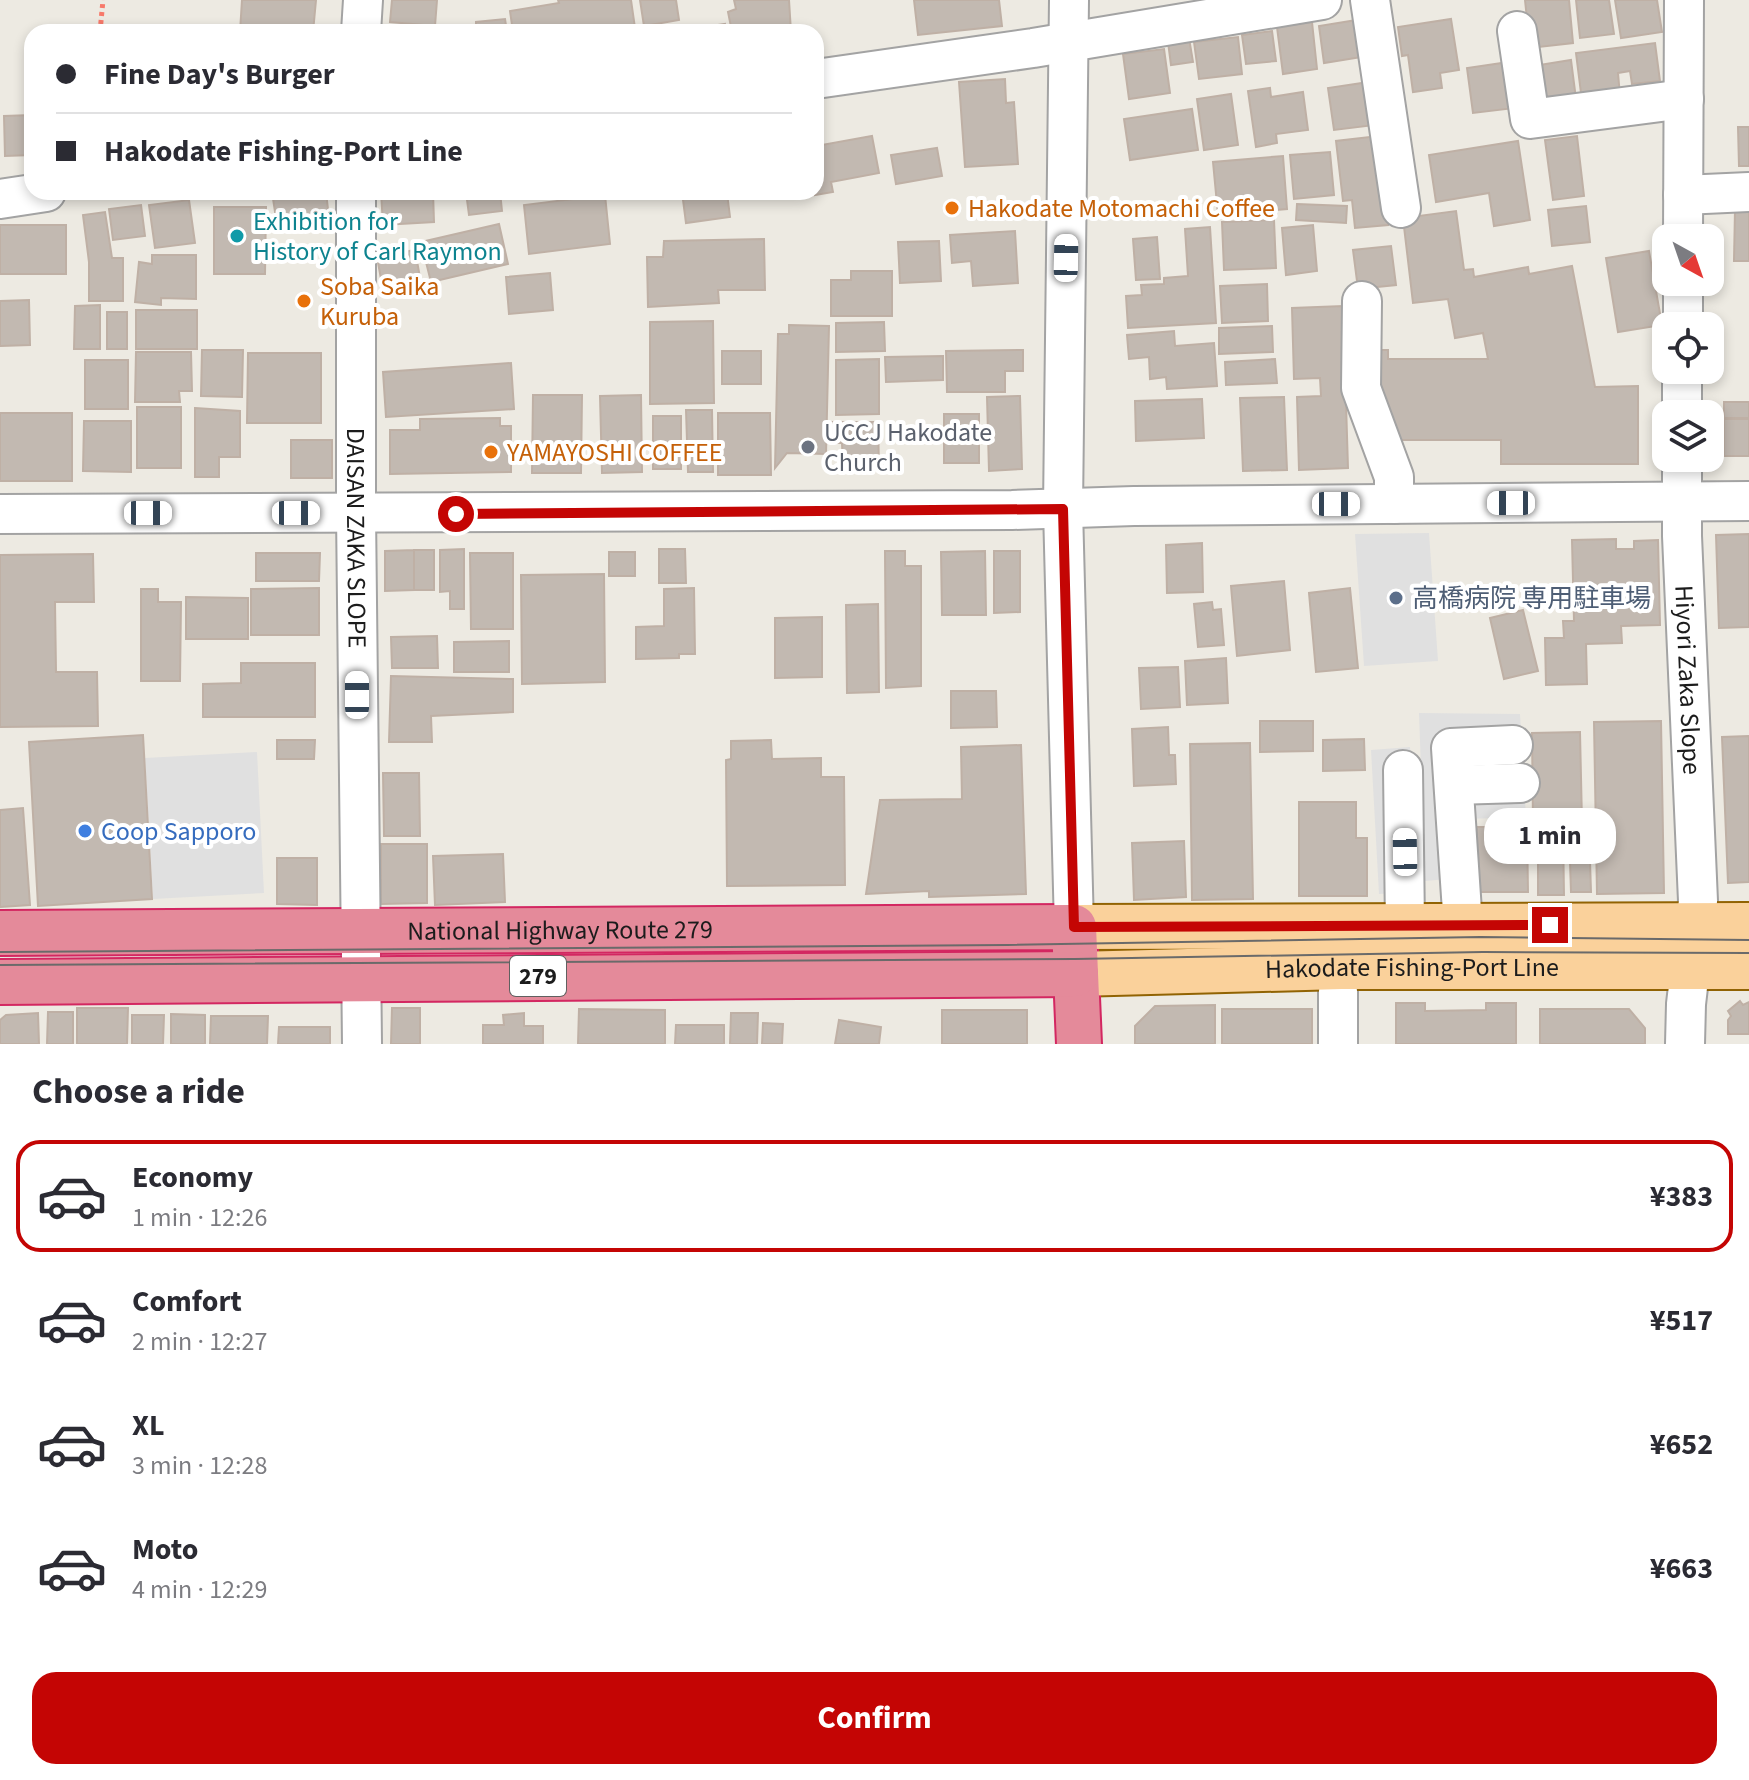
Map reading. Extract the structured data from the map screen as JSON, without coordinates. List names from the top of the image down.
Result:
{
  "streets": {
    "highway": ["National Highway Route 279", "279"],
    "main road": ["Hakodate Fishing-Port Line"],
    "street": ["DAISAN ZAKA SLOPE", "Hiyori Zaka Slope"]
  },
  "crossings": [
    ["DAISAN ZAKA SLOPE", "National Highway Route 279"],
    ["Hiyori Zaka Slope", "Hakodate Fishing-Port Line"],
    ["National Highway Route 279", "Hakodate Fishing-Port Line"]
  ],
  "places": [
    "Hakodate Motomachi Coffee",
    "Exhibition for History of Carl Raymon",
    "Soba Saika Kuruba",
    "UCCJ Hakodate Church",
    "YAMAYOSHI COFFEE",
    "高橋病院 専用駐車場",
    "Coop Sapporo"
  ],
  "north": "bottom right",
  "page": {
    "banner": ["Fine Day's Burger", "Hakodate Fishing-Port Line"],
    "bubble": "1 min",
    "heading": "Choose a ride",
    "list": [
      {
        "name": "Economy",
        "note": "1 min · 12:26",
        "value": "¥383"
      },
      {
        "name": "Comfort",
        "note": "2 min · 12:27",
        "value": "¥517"
      },
      {
        "name": "XL",
        "note": "3 min · 12:28",
        "value": "¥652"
      },
      {
        "name": "Moto",
        "note": "4 min · 12:29",
        "value": "¥663"
      }
    ],
    "buttons": "Confirm"
  }
}
